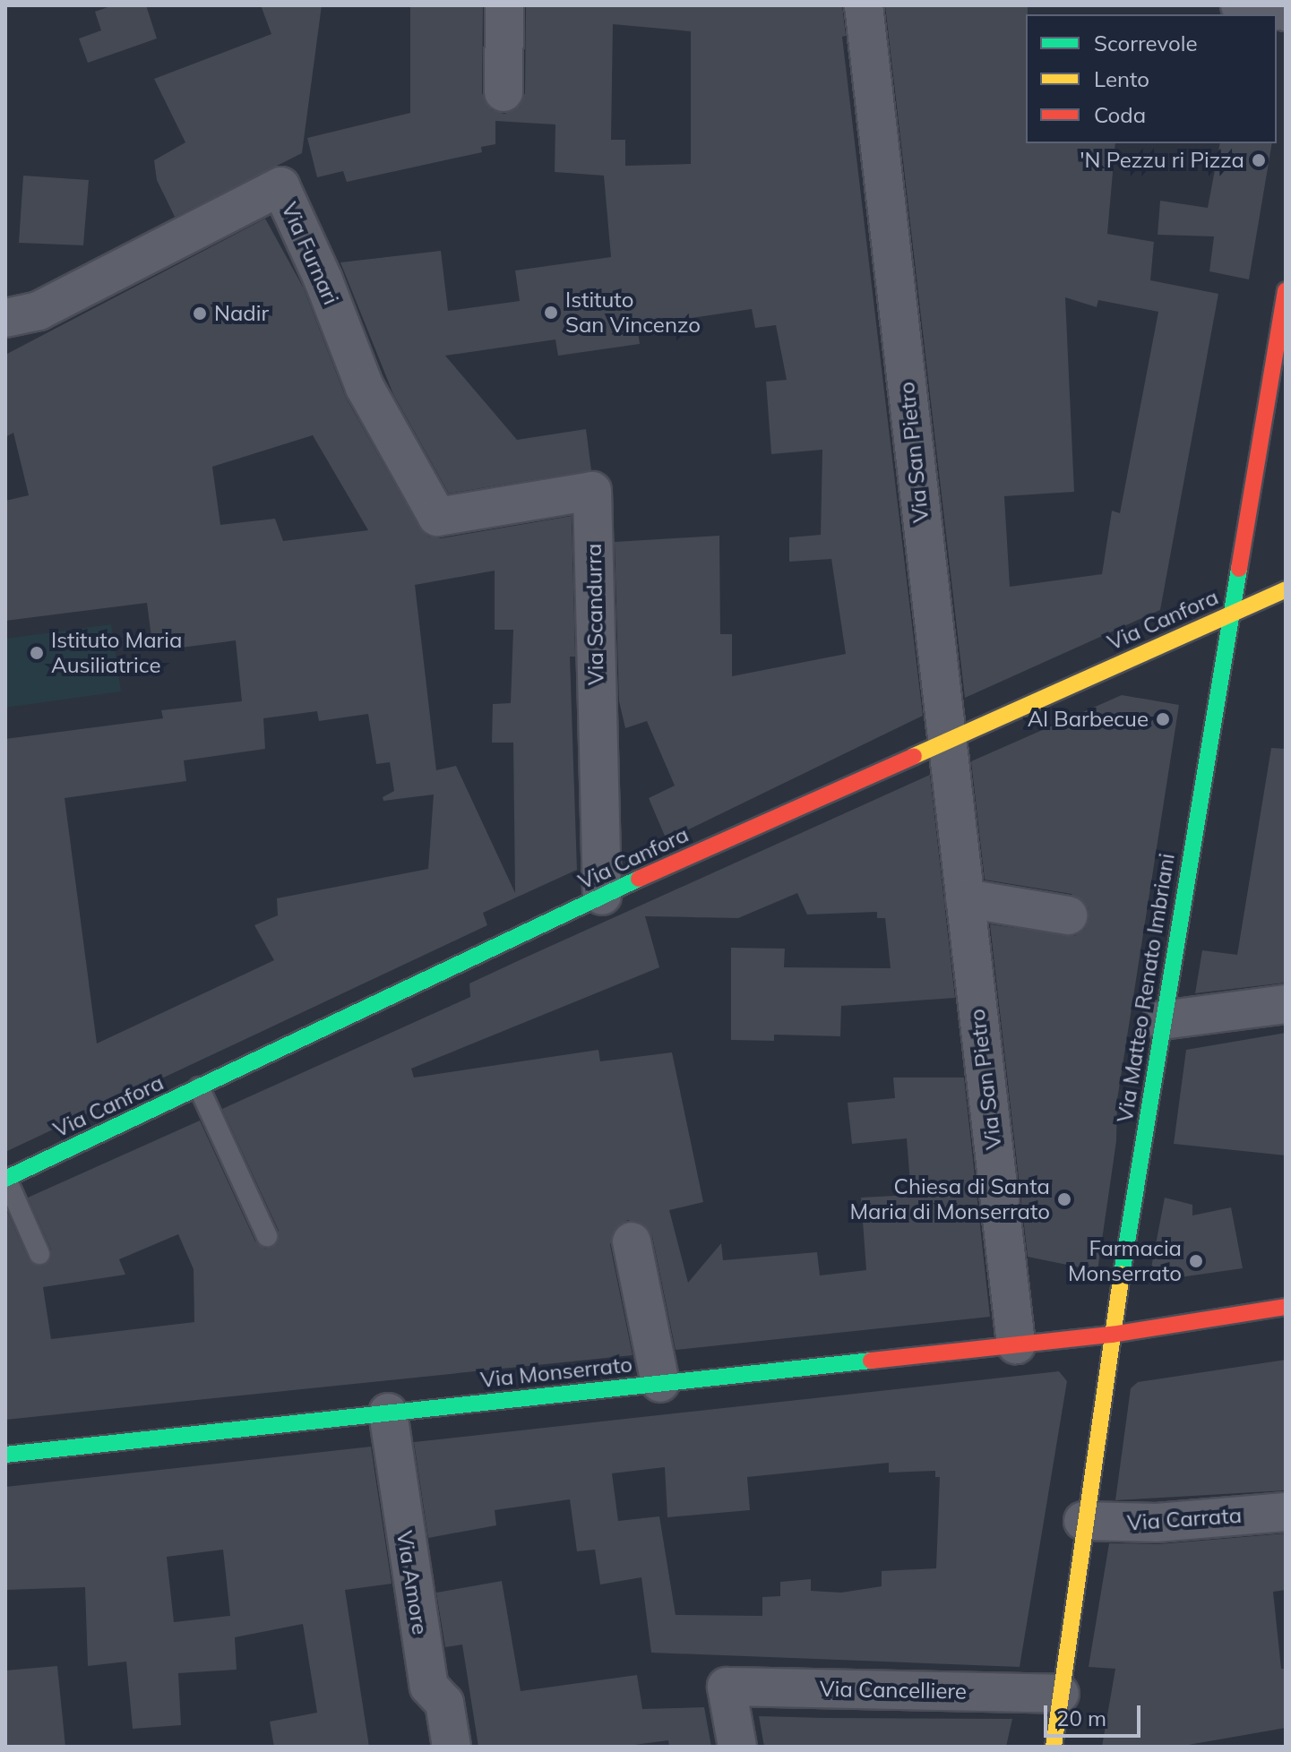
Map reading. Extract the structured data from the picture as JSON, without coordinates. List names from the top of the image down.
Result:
{
  "streets": {
    "main road": ["Via Canfora", "Via Matteo Renato Imbriani", "Via Monserrato"],
    "street": [
      "Via Furnari",
      "Via San Pietro",
      "Via Scandurra",
      "Via Carrata",
      "Via Amore",
      "Via Cancelliere"
    ]
  },
  "crossings": [
    ["Via Furnari", "Via Scandurra"],
    ["Via San Pietro", "Via Canfora"],
    ["Via San Pietro", "Via Monserrato"],
    ["Via Scandurra", "Via Canfora"],
    ["Via Canfora", "Via Matteo Renato Imbriani"],
    ["Via Matteo Renato Imbriani", "Via Monserrato"],
    ["Via Matteo Renato Imbriani", "Via Carrata"],
    ["Via Matteo Renato Imbriani", "Via Cancelliere"],
    ["Via Monserrato", "Via Amore"]
  ],
  "places": [
    "'N Pezzu ri Pizza",
    "Istituto San Vincenzo",
    "Nadir",
    "Istituto Maria Ausiliatrice",
    "Al Barbecue",
    "Chiesa di Santa Maria di Monserrato",
    "Farmacia Monserrato"
  ],
  "legend": ["Scorrevole", "Lento", "Coda"],
  "scale_bar": "20 m"
}
